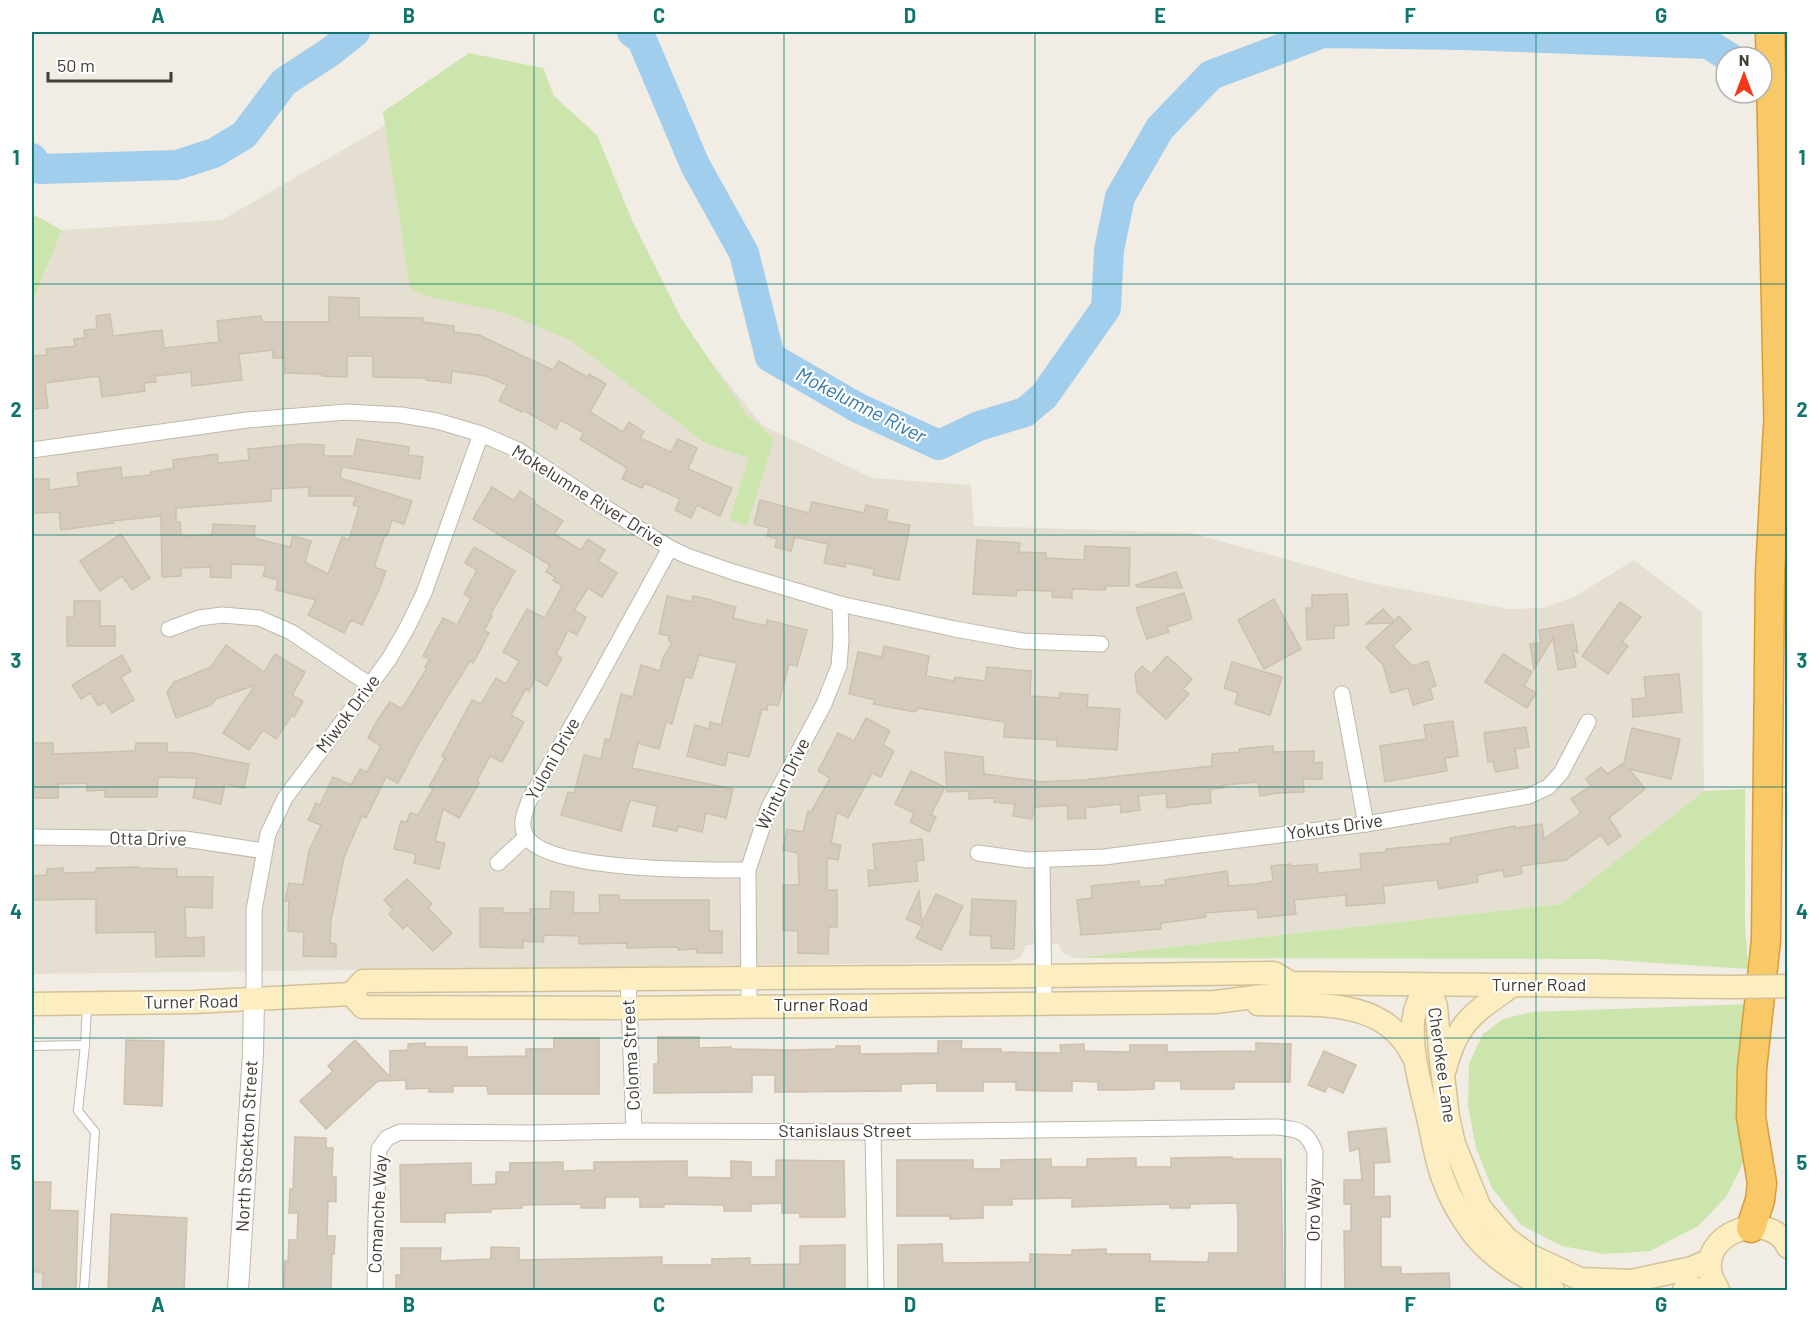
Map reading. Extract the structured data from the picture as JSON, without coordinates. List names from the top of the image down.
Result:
{
  "streets": {
    "main road": ["Turner Road", "Cherokee Lane"],
    "street": [
      "Mokelumne River Drive",
      "Miwok Drive",
      "Yuloni Drive",
      "Wintun Drive",
      "Yokuts Drive",
      "Otta Drive",
      "Coloma Street",
      "Stanislaus Street",
      "North Stockton Street",
      "Oro Way",
      "Comanche Way"
    ]
  },
  "crossings": [
    ["Mokelumne River Drive", "Miwok Drive"],
    ["Mokelumne River Drive", "Yuloni Drive"],
    ["Mokelumne River Drive", "Wintun Drive"],
    ["Miwok Drive", "Otta Drive"],
    ["Miwok Drive", "Turner Road"],
    ["Miwok Drive", "North Stockton Street"],
    ["Wintun Drive", "Turner Road"],
    ["Turner Road", "Coloma Street"],
    ["Turner Road", "Cherokee Lane"],
    ["Turner Road", "North Stockton Street"],
    ["Coloma Street", "Stanislaus Street"],
    ["Stanislaus Street", "Oro Way"],
    ["Stanislaus Street", "Comanche Way"]
  ],
  "water": ["Mokelumne River"],
  "scale_bar": "50 m",
  "north": "top",
  "grid": {
    "columns": [
      "A",
      "B",
      "C",
      "D",
      "E",
      "F",
      "G"
    ],
    "rows": [
      "1",
      "2",
      "3",
      "4",
      "5"
    ]
  }
}
